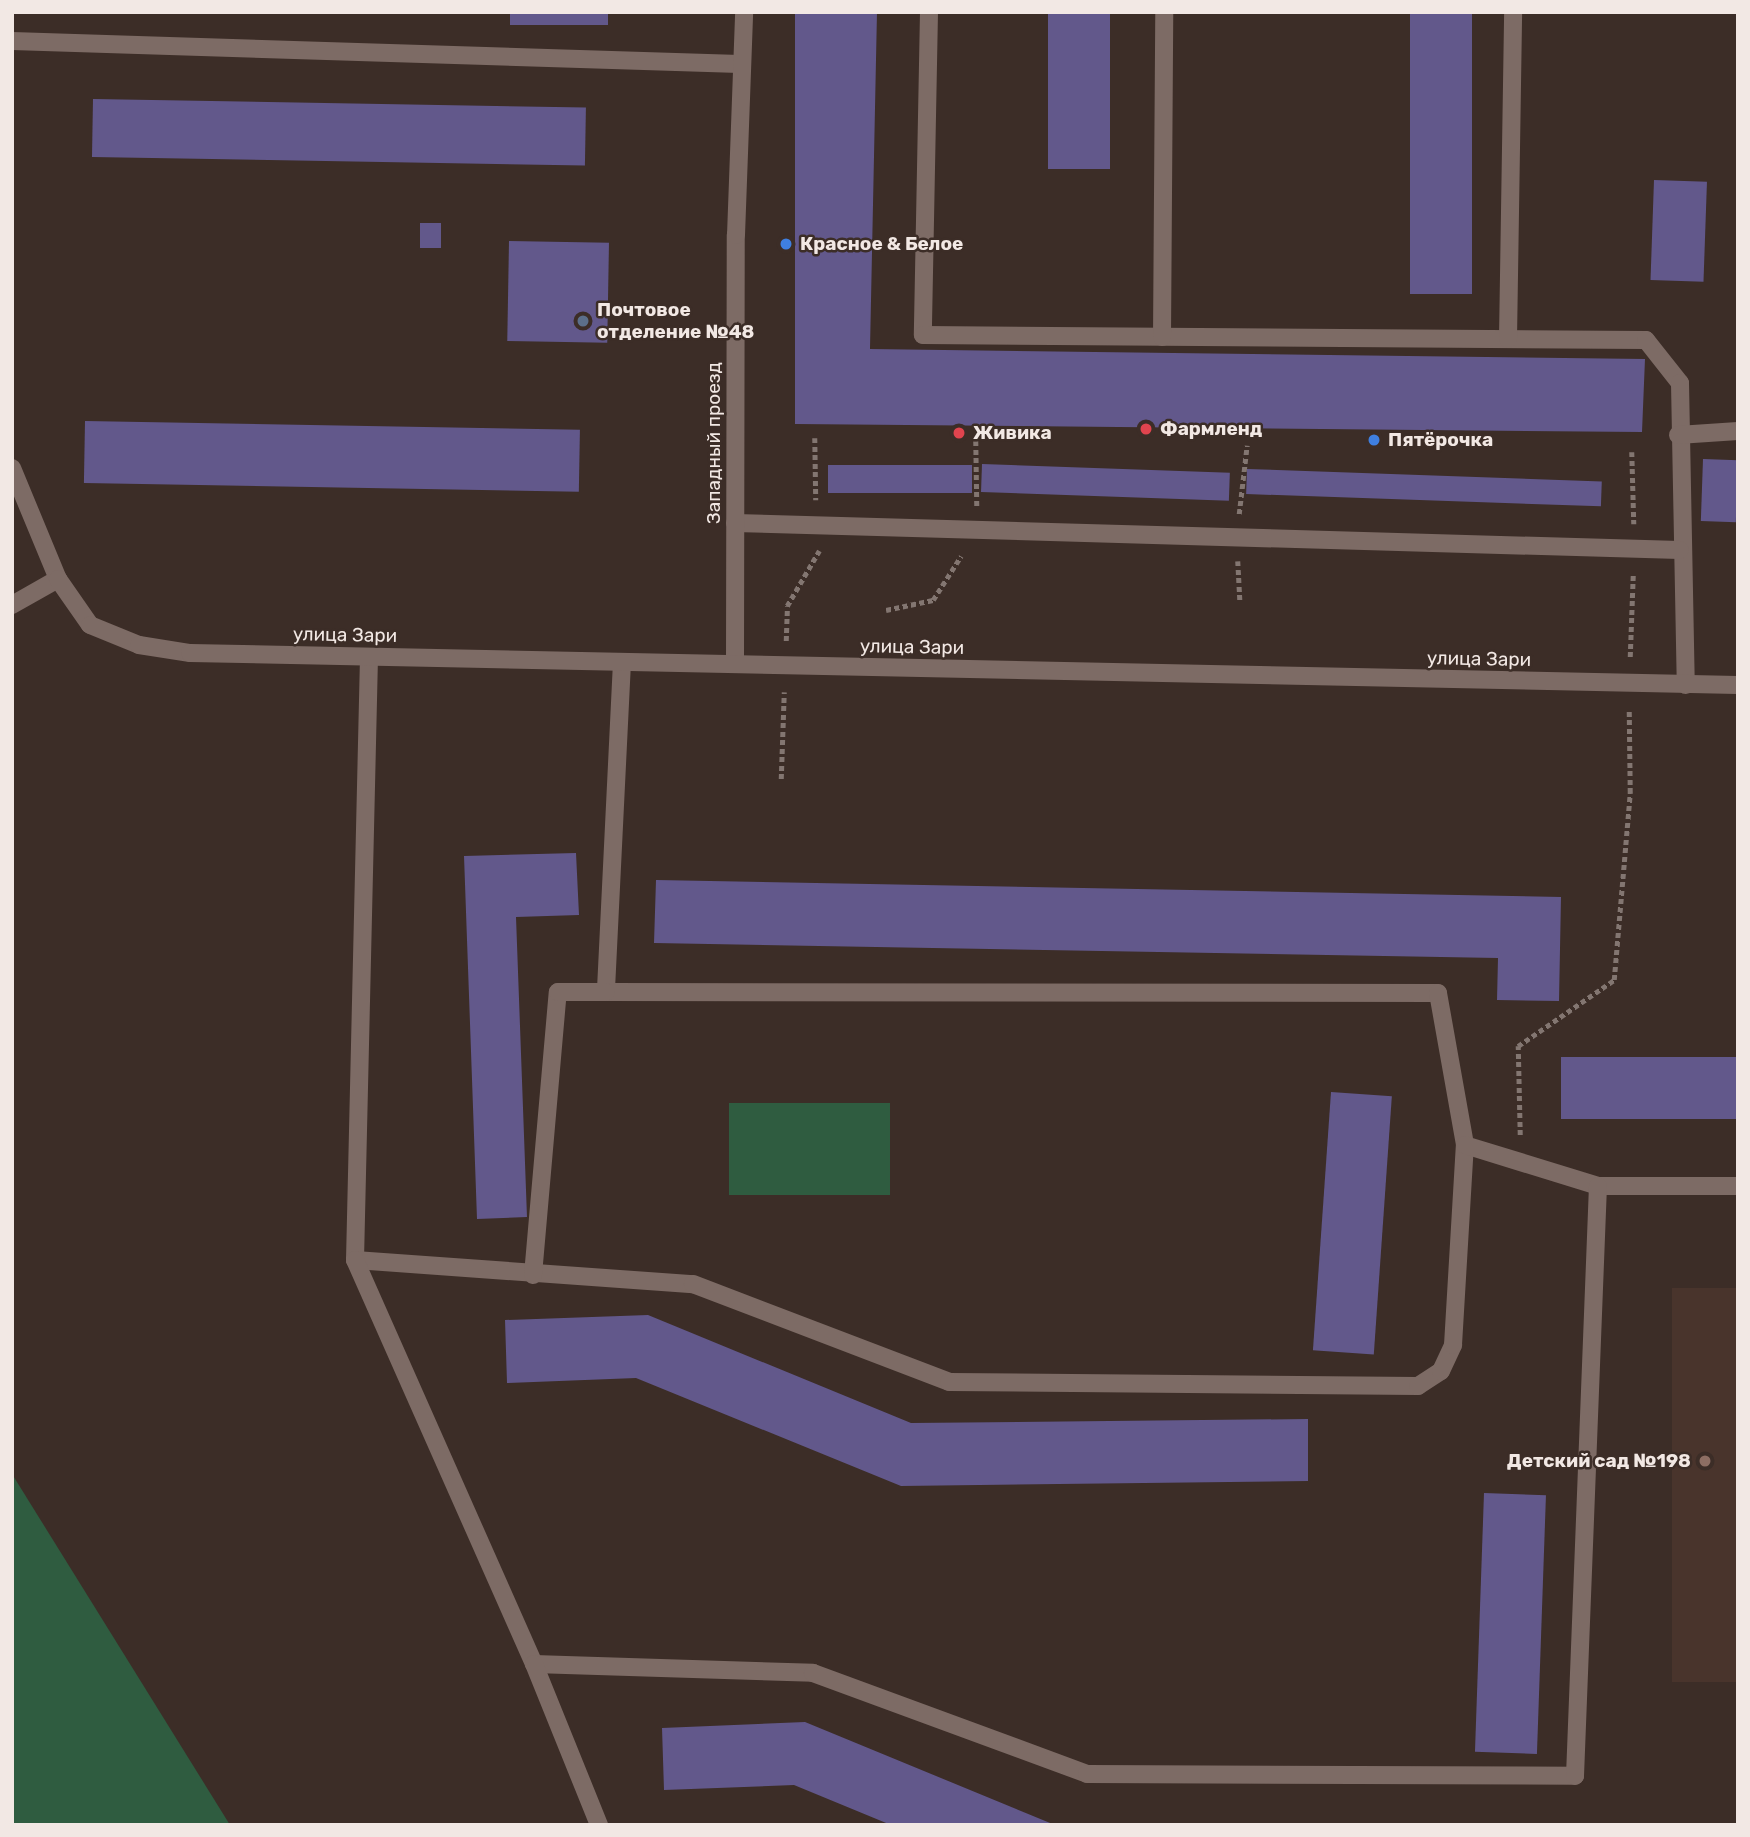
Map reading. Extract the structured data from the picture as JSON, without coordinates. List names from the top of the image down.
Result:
{
  "streets": {
    "street": ["Западный проезд", "улица Зари"]
  },
  "crossings": [
    ["Западный проезд", "улица Зари"]
  ],
  "places": [
    "Красное & Белое",
    "Почтовое отделение №48",
    "Фармленд",
    "Живика",
    "Пятёрочка",
    "Детский сад №198"
  ]
}
